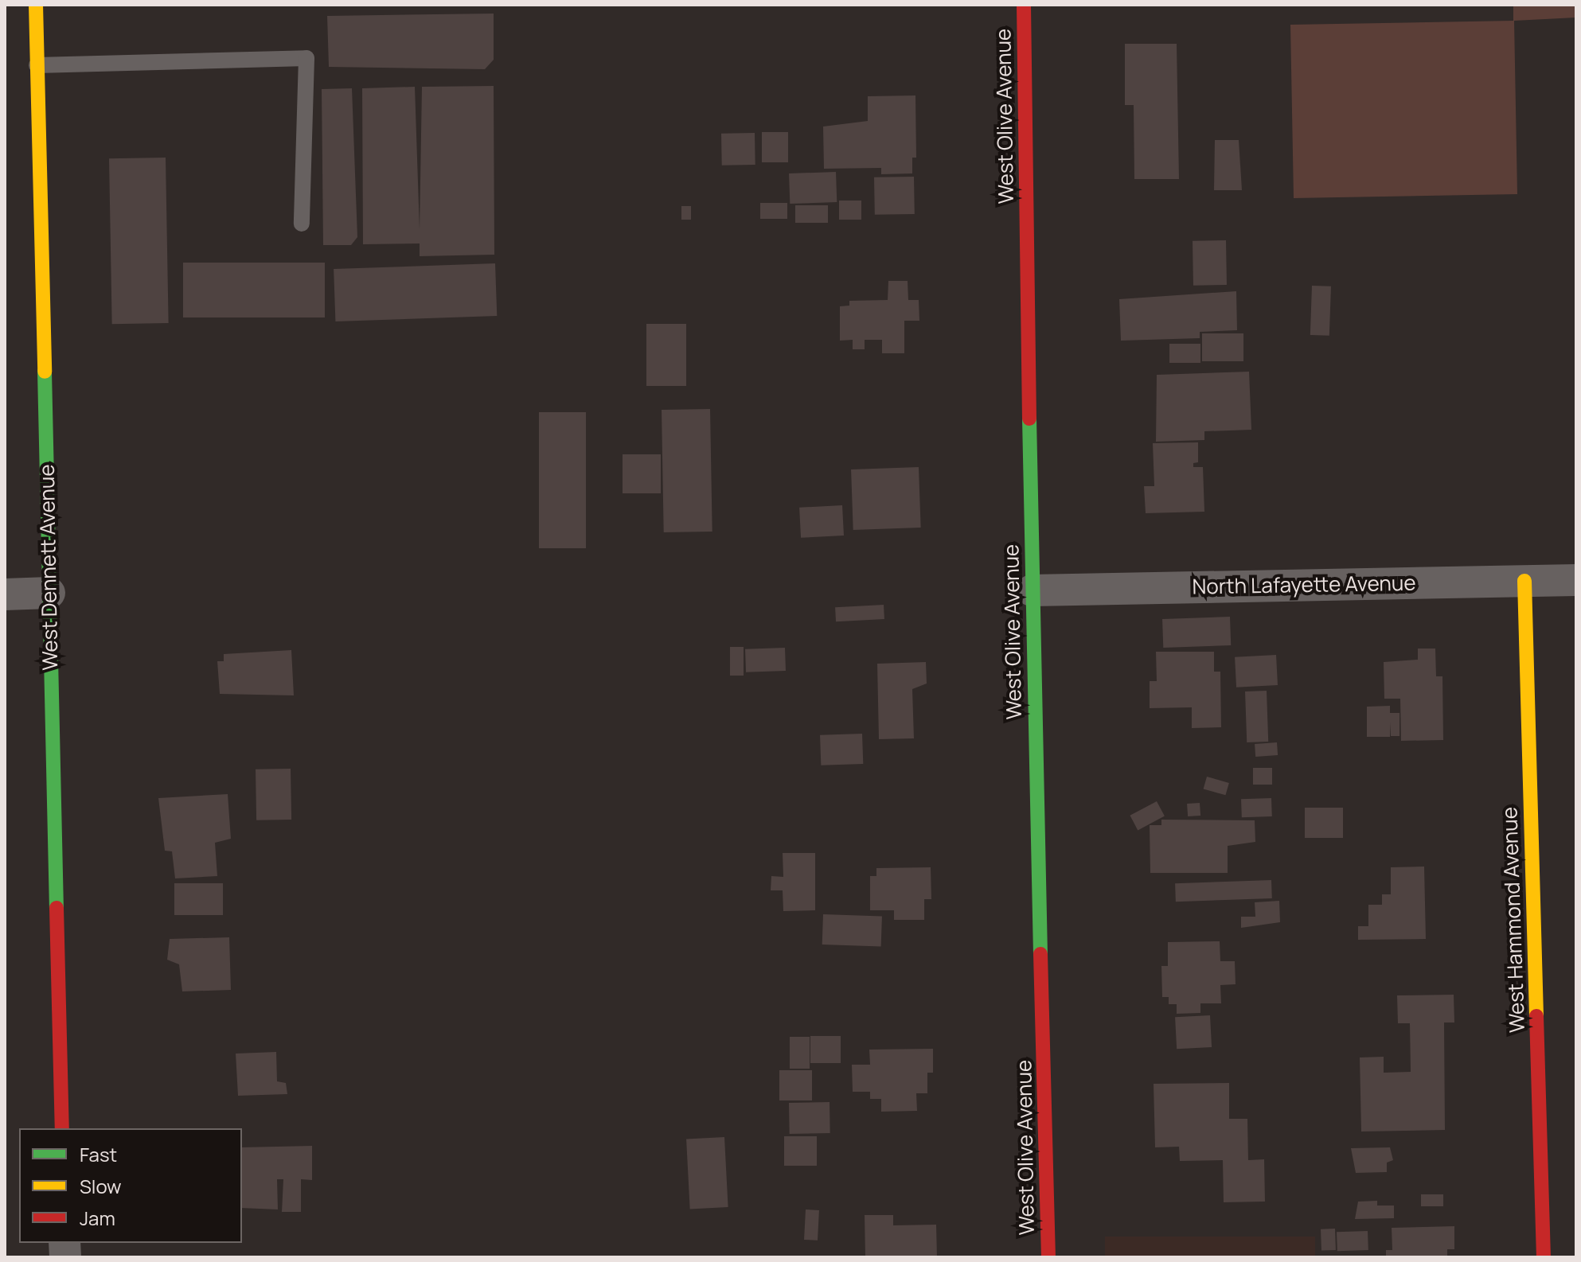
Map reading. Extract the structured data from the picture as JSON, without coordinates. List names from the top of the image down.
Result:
{
  "streets": {
    "street": [
      "West Olive Avenue",
      "West Dennett Avenue",
      "North Lafayette Avenue",
      "West Hammond Avenue"
    ]
  },
  "crossings": [
    ["West Olive Avenue", "North Lafayette Avenue"],
    ["North Lafayette Avenue", "West Hammond Avenue"]
  ],
  "legend": ["Fast", "Slow", "Jam"]
}
